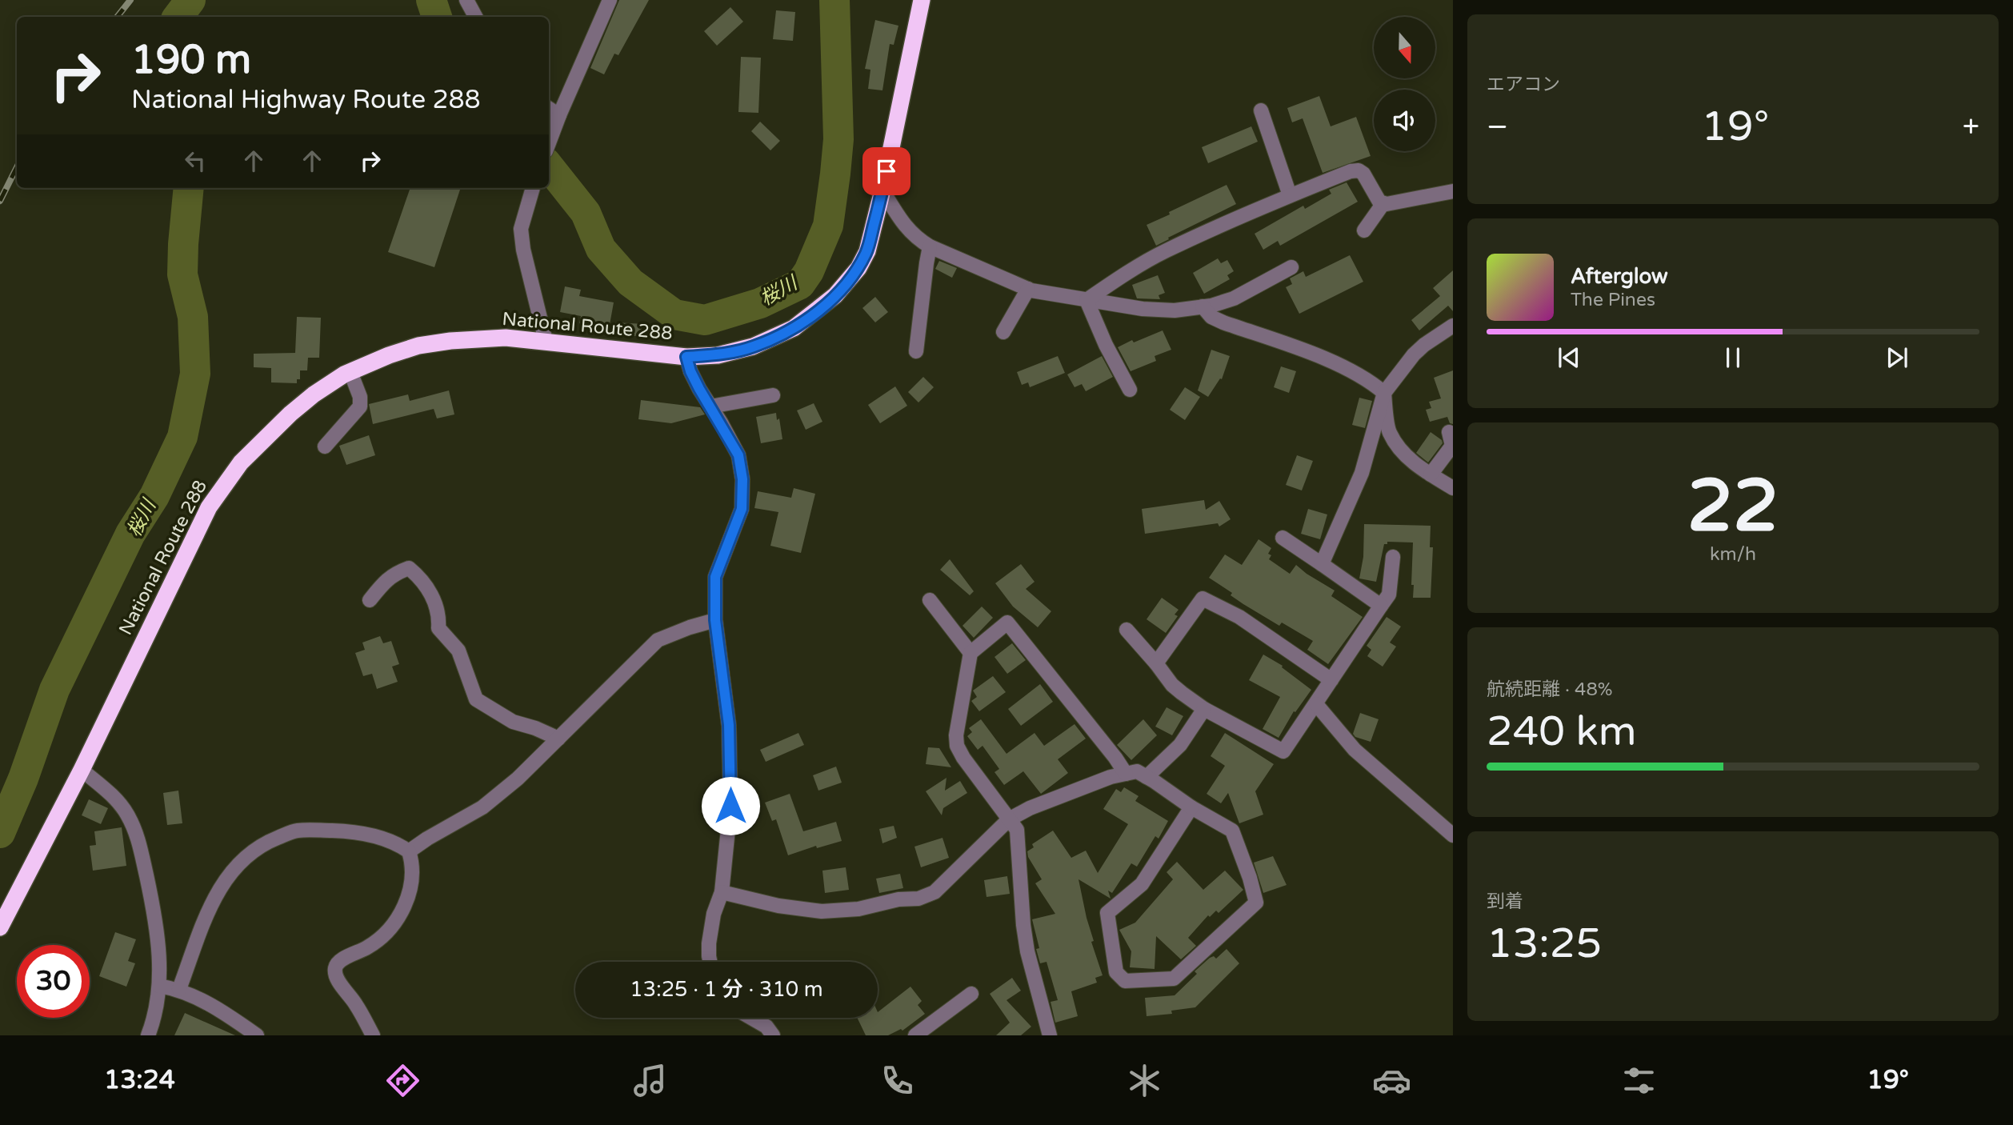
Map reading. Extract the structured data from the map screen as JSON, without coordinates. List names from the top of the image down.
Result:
{
  "streets": {
    "highway": ["National Route 288"]
  },
  "water": ["桜川"],
  "north": "bottom",
  "page": {
    "tile": [
      "エアコン",
      ["22", "km/h"],
      ["航続距離 · 48%", "240 km"],
      ["到着", "13:25"]
    ],
    "turn": ["190 m", "National Highway Route 288"],
    "heat": ["−", "19°", "+"],
    "song": ["Afterglow", "The Pines"],
    "limit": "30",
    "trip": "13:25 · 1 分 · 310 m",
    "tabs": ["13:24", "19°"]
  }
}
